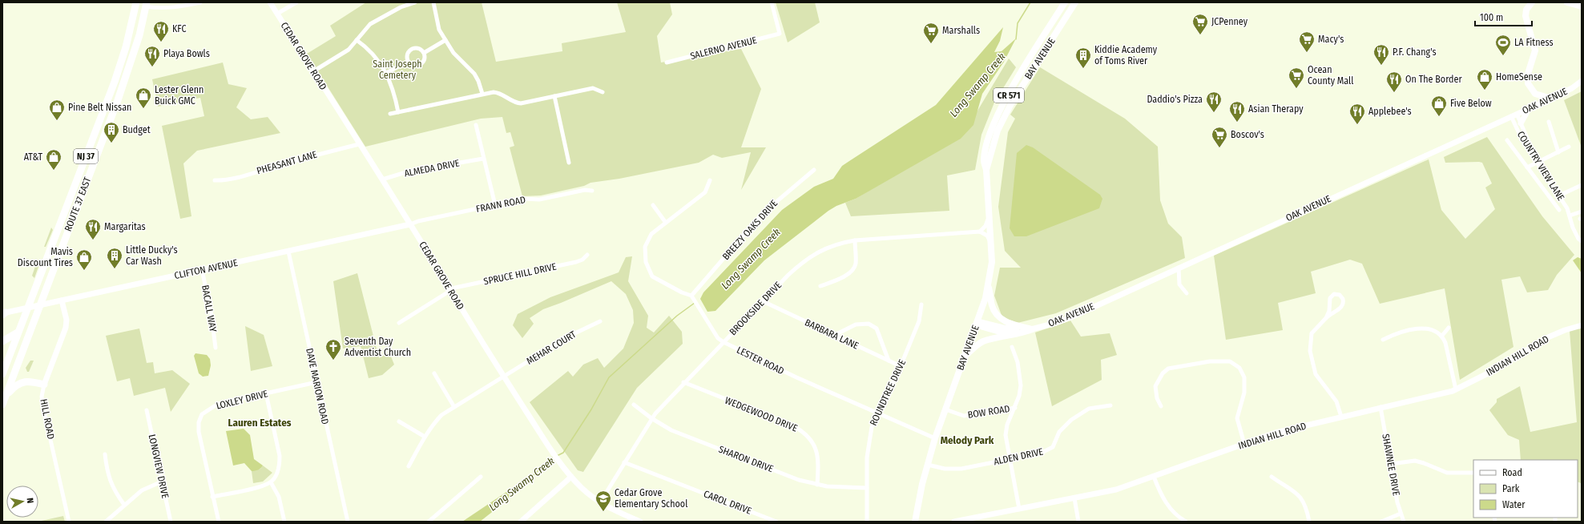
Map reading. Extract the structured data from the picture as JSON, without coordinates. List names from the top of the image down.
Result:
{
  "streets": {
    "highway": ["NJ 37", "ROUTE 37 EAST"],
    "main road": ["BAY AVENUE", "CR 571"],
    "street": [
      "SALERNO AVENUE",
      "CEDAR GROVE ROAD",
      "OAK AVENUE",
      "PHEASANT LANE",
      "COUNTRY VIEW LANE",
      "ALMEDA DRIVE",
      "FRANN ROAD",
      "BREEZY OAKS DRIVE",
      "CLIFTON AVENUE",
      "SPRUCE HILL DRIVE",
      "BACALL WAY",
      "BROOKSIDE DRIVE",
      "BARBARA LANE",
      "MEHAR COURT",
      "INDIAN HILL ROAD",
      "LESTER ROAD",
      "DAVE MARION ROAD",
      "ROUNDTREE DRIVE",
      "LOXLEY DRIVE",
      "BOW ROAD",
      "WEDGEWOOD DRIVE",
      "HILL ROAD",
      "ALDEN DRIVE",
      "SHARON DRIVE",
      "SHAWNEE DRIVE",
      "LONGVIEW DRIVE",
      "CAROL DRIVE"
    ]
  },
  "crossings": [
    ["CEDAR GROVE ROAD", "PHEASANT LANE"],
    ["CEDAR GROVE ROAD", "ALMEDA DRIVE"],
    ["CEDAR GROVE ROAD", "FRANN ROAD"],
    ["CEDAR GROVE ROAD", "CLIFTON AVENUE"],
    ["CEDAR GROVE ROAD", "SPRUCE HILL DRIVE"],
    ["CEDAR GROVE ROAD", "BROOKSIDE DRIVE"],
    ["CEDAR GROVE ROAD", "MEHAR COURT"],
    ["BAY AVENUE", "OAK AVENUE"],
    ["BAY AVENUE", "LESTER ROAD"],
    ["BAY AVENUE", "BOW ROAD"],
    ["BAY AVENUE", "ALDEN DRIVE"],
    ["OAK AVENUE", "COUNTRY VIEW LANE"],
    ["ROUTE 37 EAST", "CLIFTON AVENUE"],
    ["FRANN ROAD", "CLIFTON AVENUE"],
    ["BREEZY OAKS DRIVE", "LESTER ROAD"],
    ["CLIFTON AVENUE", "BACALL WAY"],
    ["CLIFTON AVENUE", "DAVE MARION ROAD"],
    ["CLIFTON AVENUE", "HILL ROAD"],
    ["BROOKSIDE DRIVE", "BARBARA LANE"],
    ["BROOKSIDE DRIVE", "LESTER ROAD"],
    ["BROOKSIDE DRIVE", "WEDGEWOOD DRIVE"],
    ["BROOKSIDE DRIVE", "SHARON DRIVE"],
    ["BROOKSIDE DRIVE", "CAROL DRIVE"],
    ["BARBARA LANE", "ROUNDTREE DRIVE"],
    ["INDIAN HILL ROAD", "SHAWNEE DRIVE"],
    ["LESTER ROAD", "ROUNDTREE DRIVE"],
    ["DAVE MARION ROAD", "LOXLEY DRIVE"],
    ["ROUNDTREE DRIVE", "SHARON DRIVE"],
    ["WEDGEWOOD DRIVE", "SHARON DRIVE"]
  ],
  "districts": ["Lauren Estates", "Melody Park"],
  "water": ["Long Swamp Creek"],
  "parks": ["Saint Joseph Cemetery"],
  "places": {
    "supermarket": [
      "JCPenney",
      "Marshalls",
      "Macy's",
      "Ocean County Mall",
      "Boscov's"
    ],
    "restaurant": [
      "KFC",
      "P.F. Chang's",
      "Playa Bowls",
      "On The Border",
      "Daddio's Pizza",
      "Asian Therapy",
      "Applebee's",
      "Margaritas"
    ],
    "sports": ["LA Fitness"],
    "building": ["Kiddie Academy of Toms River", "Budget", "Little Ducky's Car Wash"],
    "shop": [
      "HomeSense",
      "Lester Glenn Buick GMC",
      "Five Below",
      "Pine Belt Nissan",
      "AT&T",
      "Mavis Discount Tires"
    ],
    "church": ["Seventh Day Adventist Church"],
    "school or university": ["Cedar Grove Elementary School"]
  },
  "legend": ["Road", "Park", "Water"],
  "scale_bar": "100 m",
  "north": "right"
}
